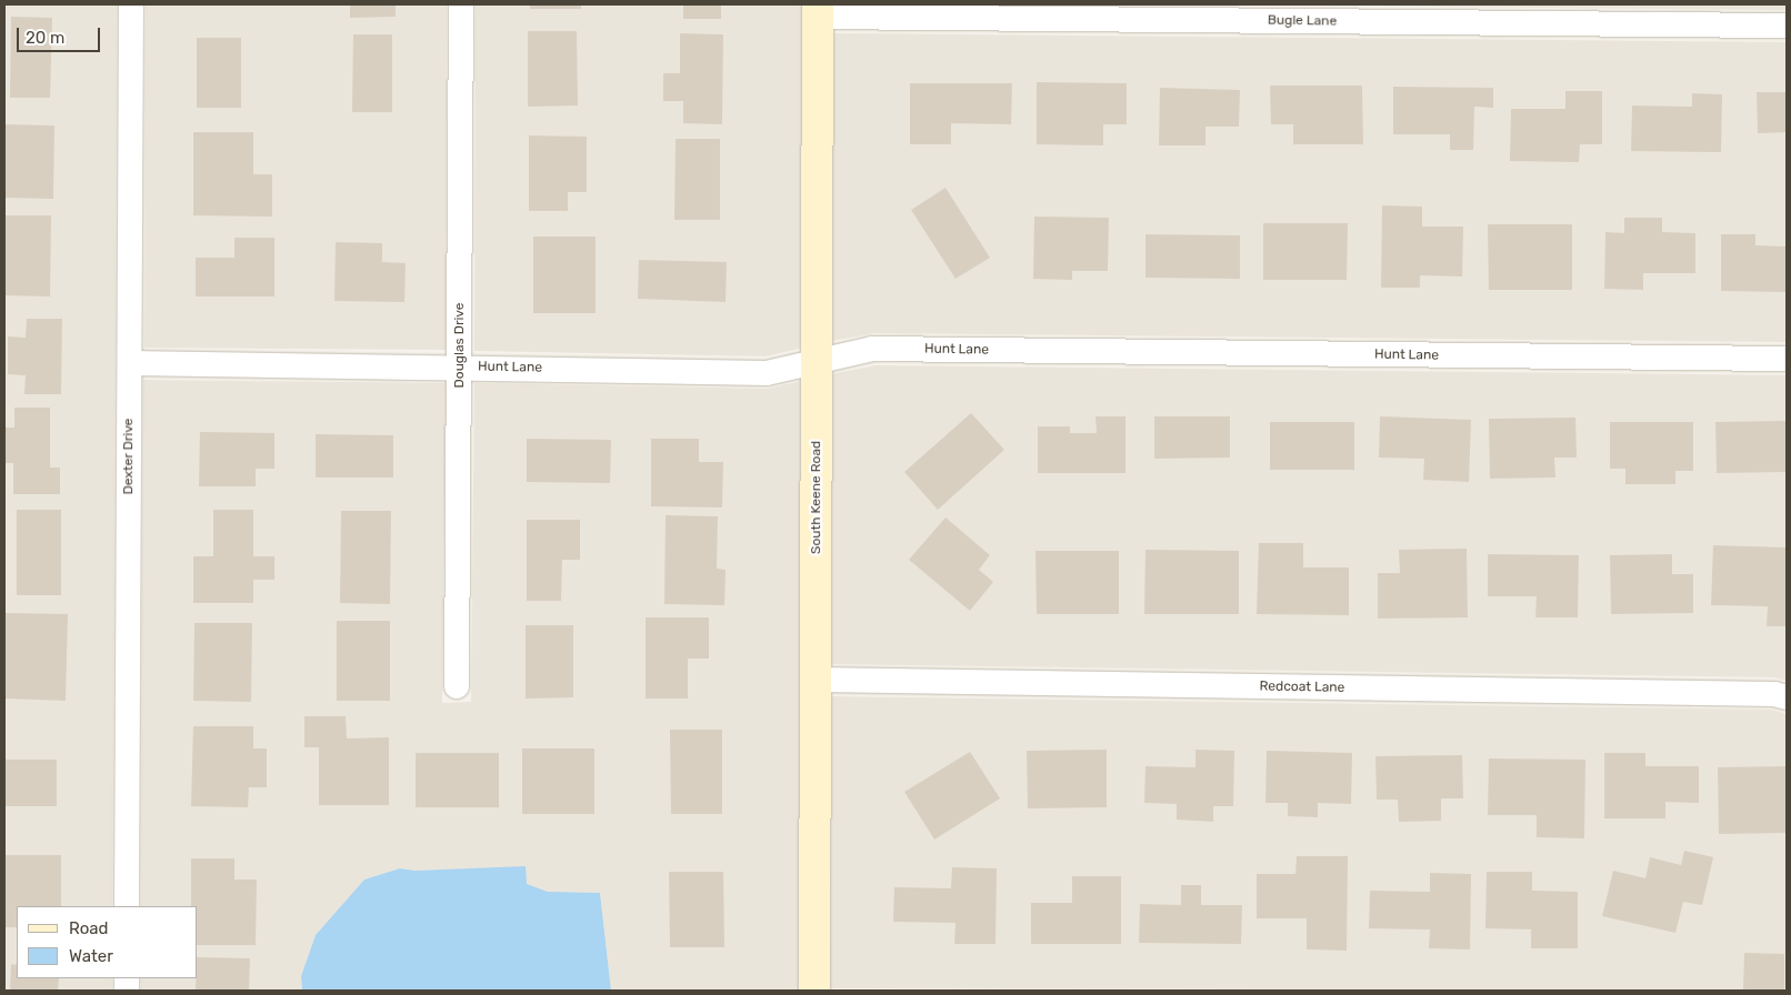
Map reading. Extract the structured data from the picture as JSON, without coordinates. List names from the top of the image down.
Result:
{
  "streets": {
    "main road": ["South Keene Road"],
    "street": [
      "Bugle Lane",
      "Douglas Drive",
      "Hunt Lane",
      "Dexter Drive",
      "Redcoat Lane"
    ]
  },
  "crossings": [
    ["Bugle Lane", "South Keene Road"],
    ["Douglas Drive", "Hunt Lane"],
    ["Hunt Lane", "Dexter Drive"],
    ["Hunt Lane", "South Keene Road"],
    ["South Keene Road", "Redcoat Lane"]
  ],
  "legend": ["Road", "Water"],
  "scale_bar": "20 m"
}
